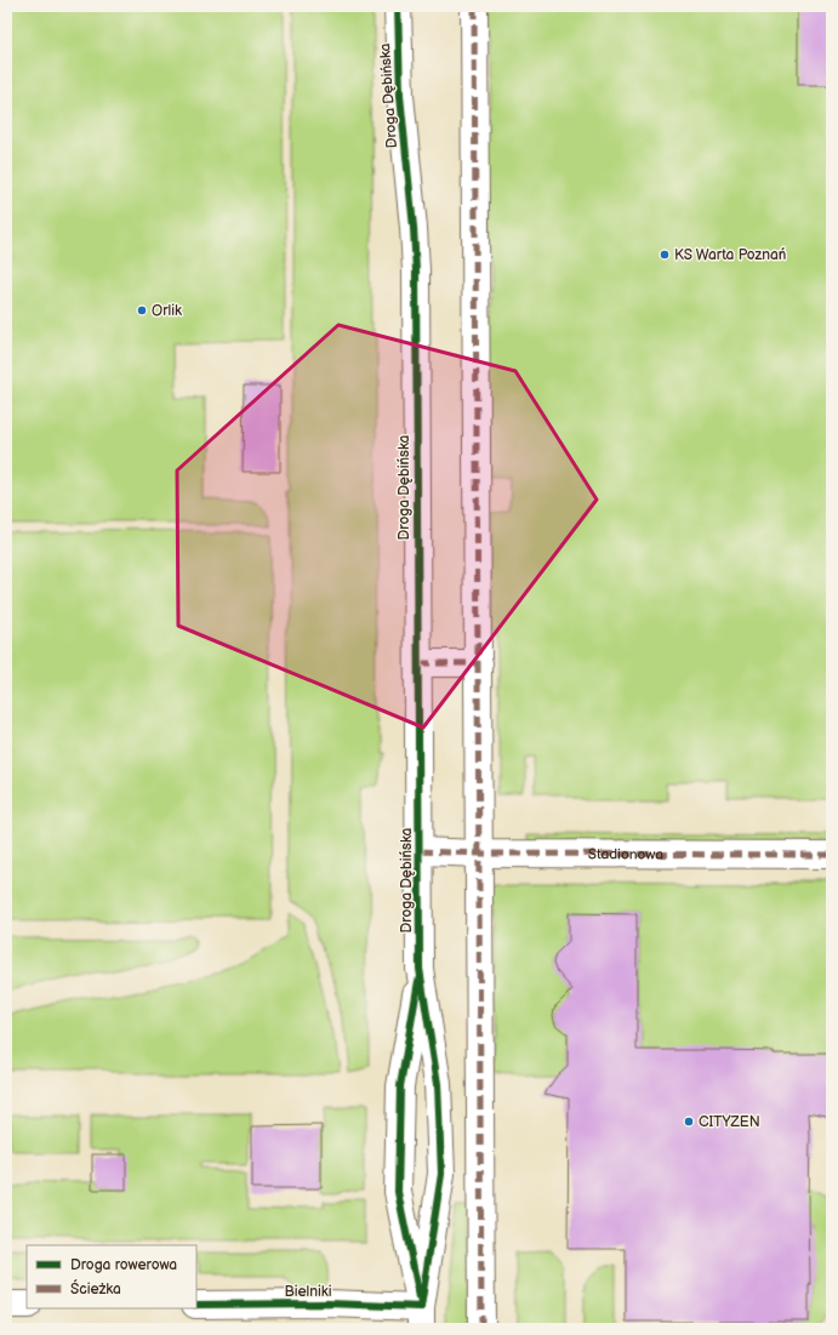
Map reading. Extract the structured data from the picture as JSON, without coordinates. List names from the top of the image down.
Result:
{
  "streets": {
    "street": ["Droga Dębińska", "Stadionowa", "Bielniki"]
  },
  "crossings": [
    ["Droga Dębińska", "Stadionowa"],
    ["Droga Dębińska", "Bielniki"]
  ],
  "places": ["KS Warta Poznań", "Orlik", "CITYZEN"],
  "legend": ["Droga rowerowa", "Ścieżka"]
}
